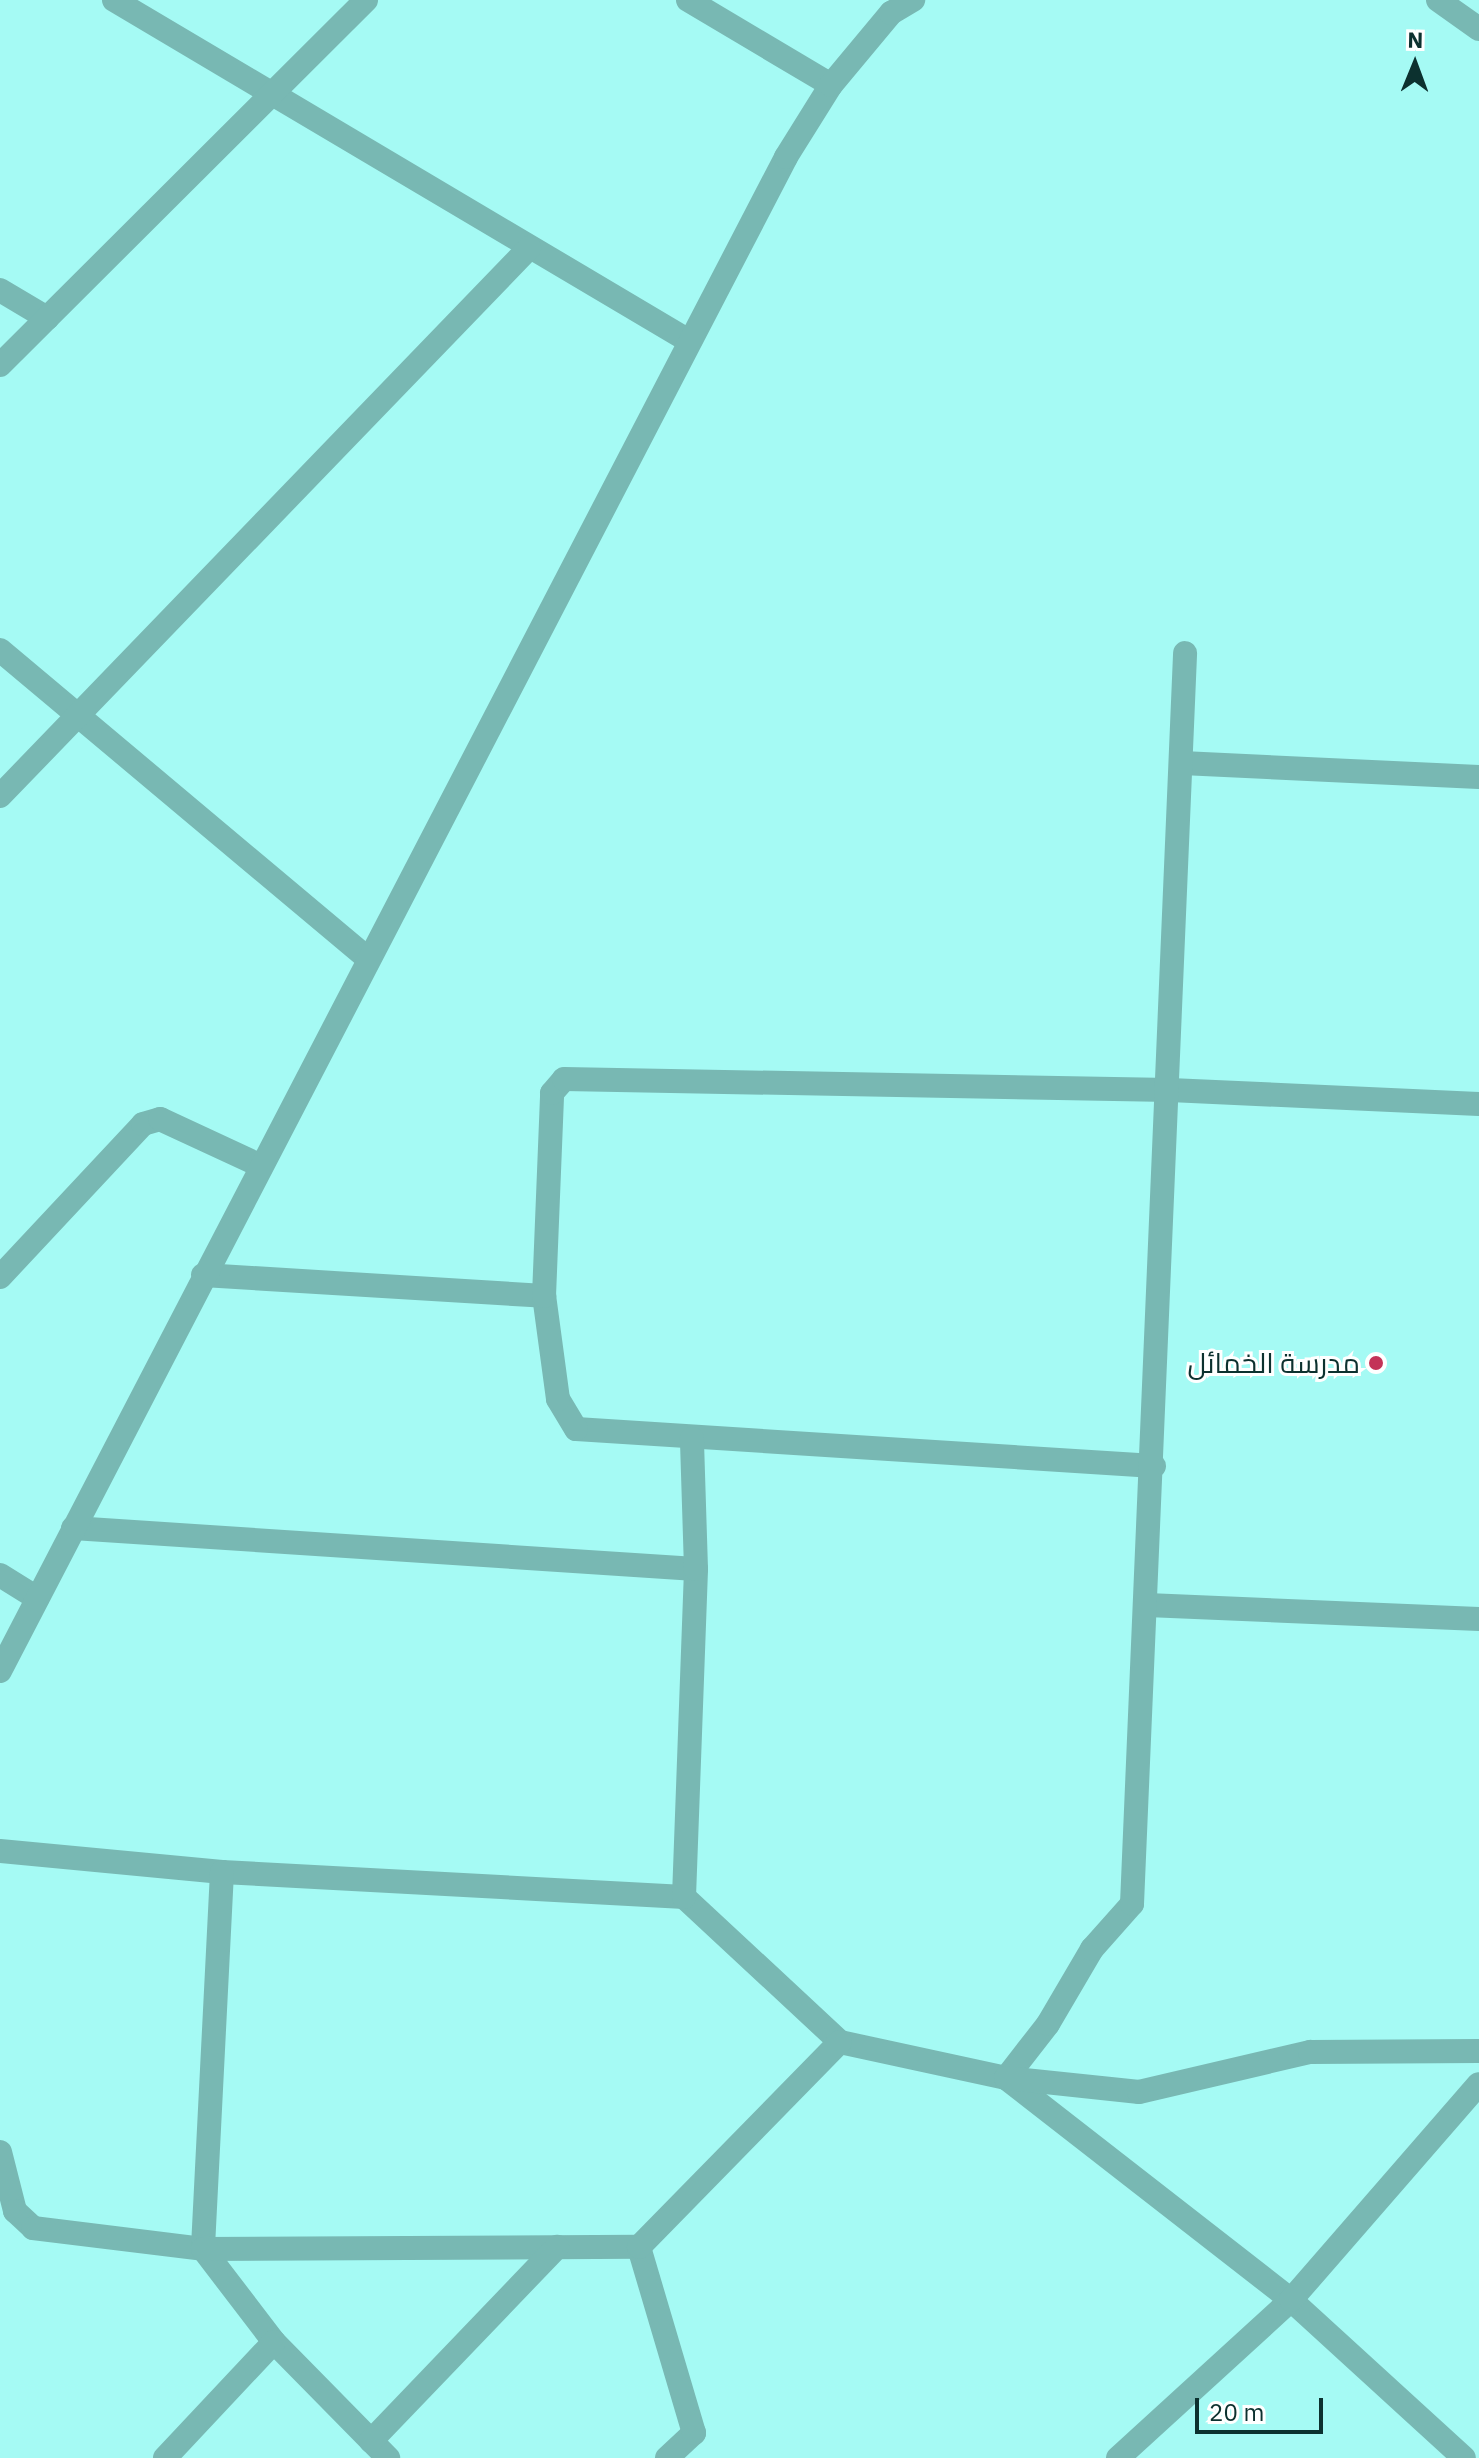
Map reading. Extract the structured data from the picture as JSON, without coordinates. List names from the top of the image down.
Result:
{
  "places": ["مدرسة الخمائل"],
  "scale_bar": "20 m",
  "north": "top"
}
